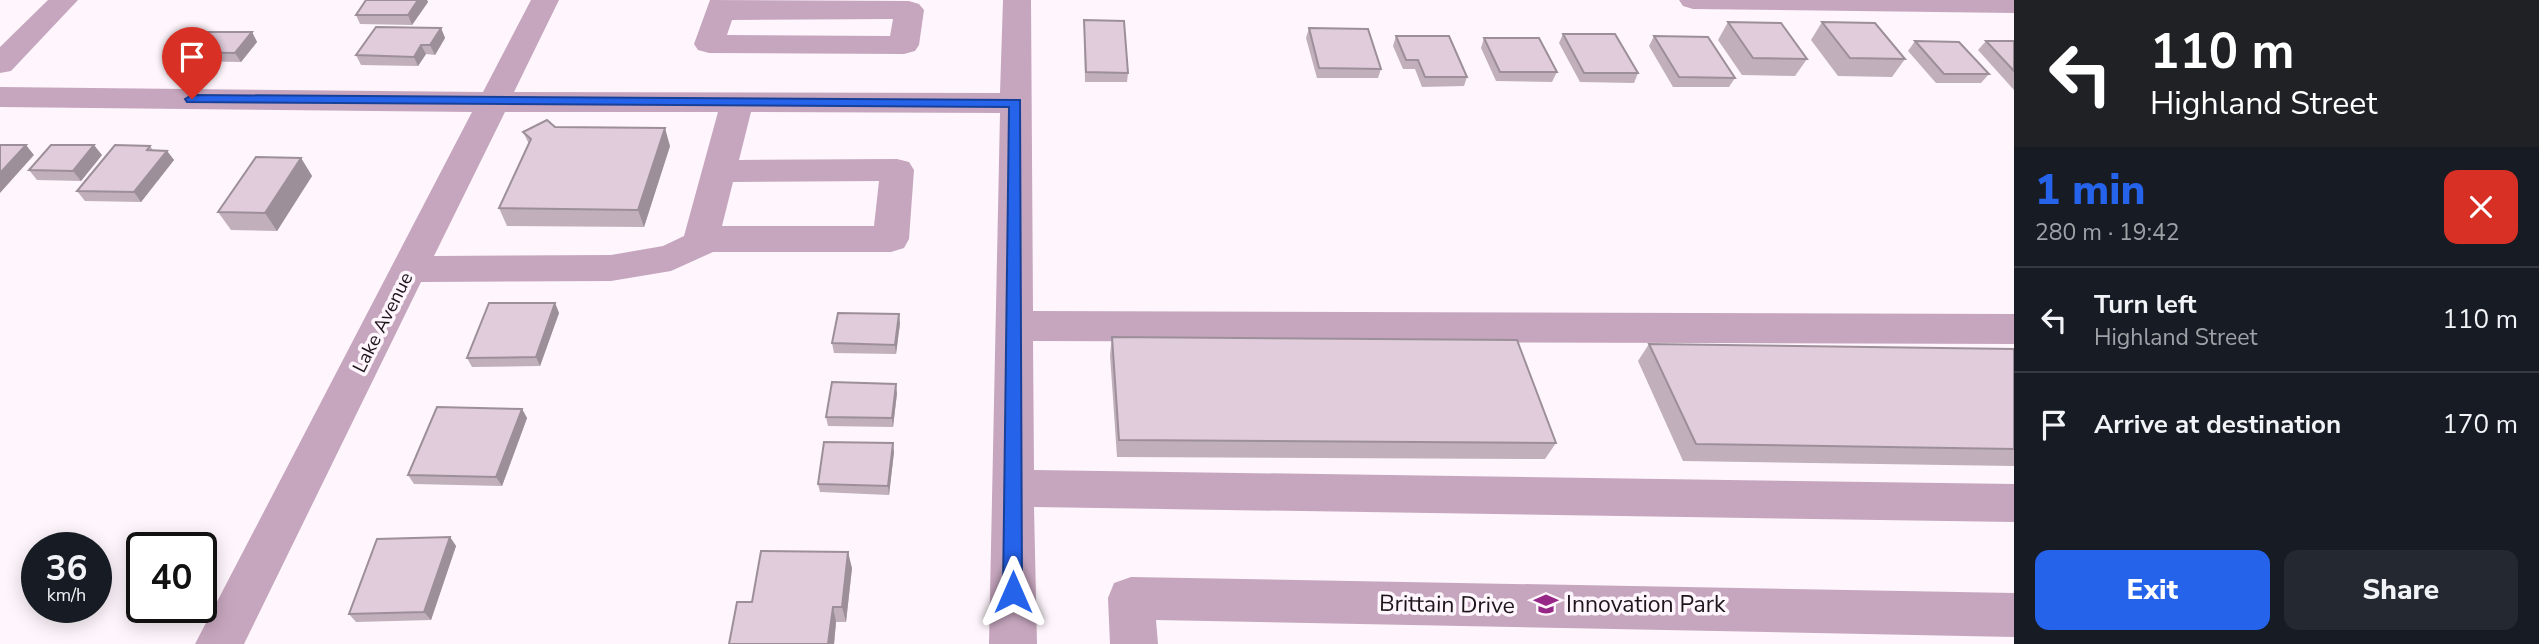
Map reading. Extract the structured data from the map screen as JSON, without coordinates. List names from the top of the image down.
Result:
{
  "streets": {
    "street": ["Lake Avenue", "Brittain Drive"]
  },
  "places": {
    "school or university": ["Innovation Park"]
  },
  "page": {
    "turn": ["110 m", "Highland Street"],
    "heading": ["1 min", "280 m · 19:42"],
    "list": [
      {
        "name": "Turn left",
        "note": "Highland Street",
        "value": "110 m"
      },
      {
        "name": "Arrive at destination",
        "value": "170 m"
      }
    ],
    "speed": "36 km/h",
    "limit": "40",
    "buttons": ["Exit", "Share"]
  }
}
